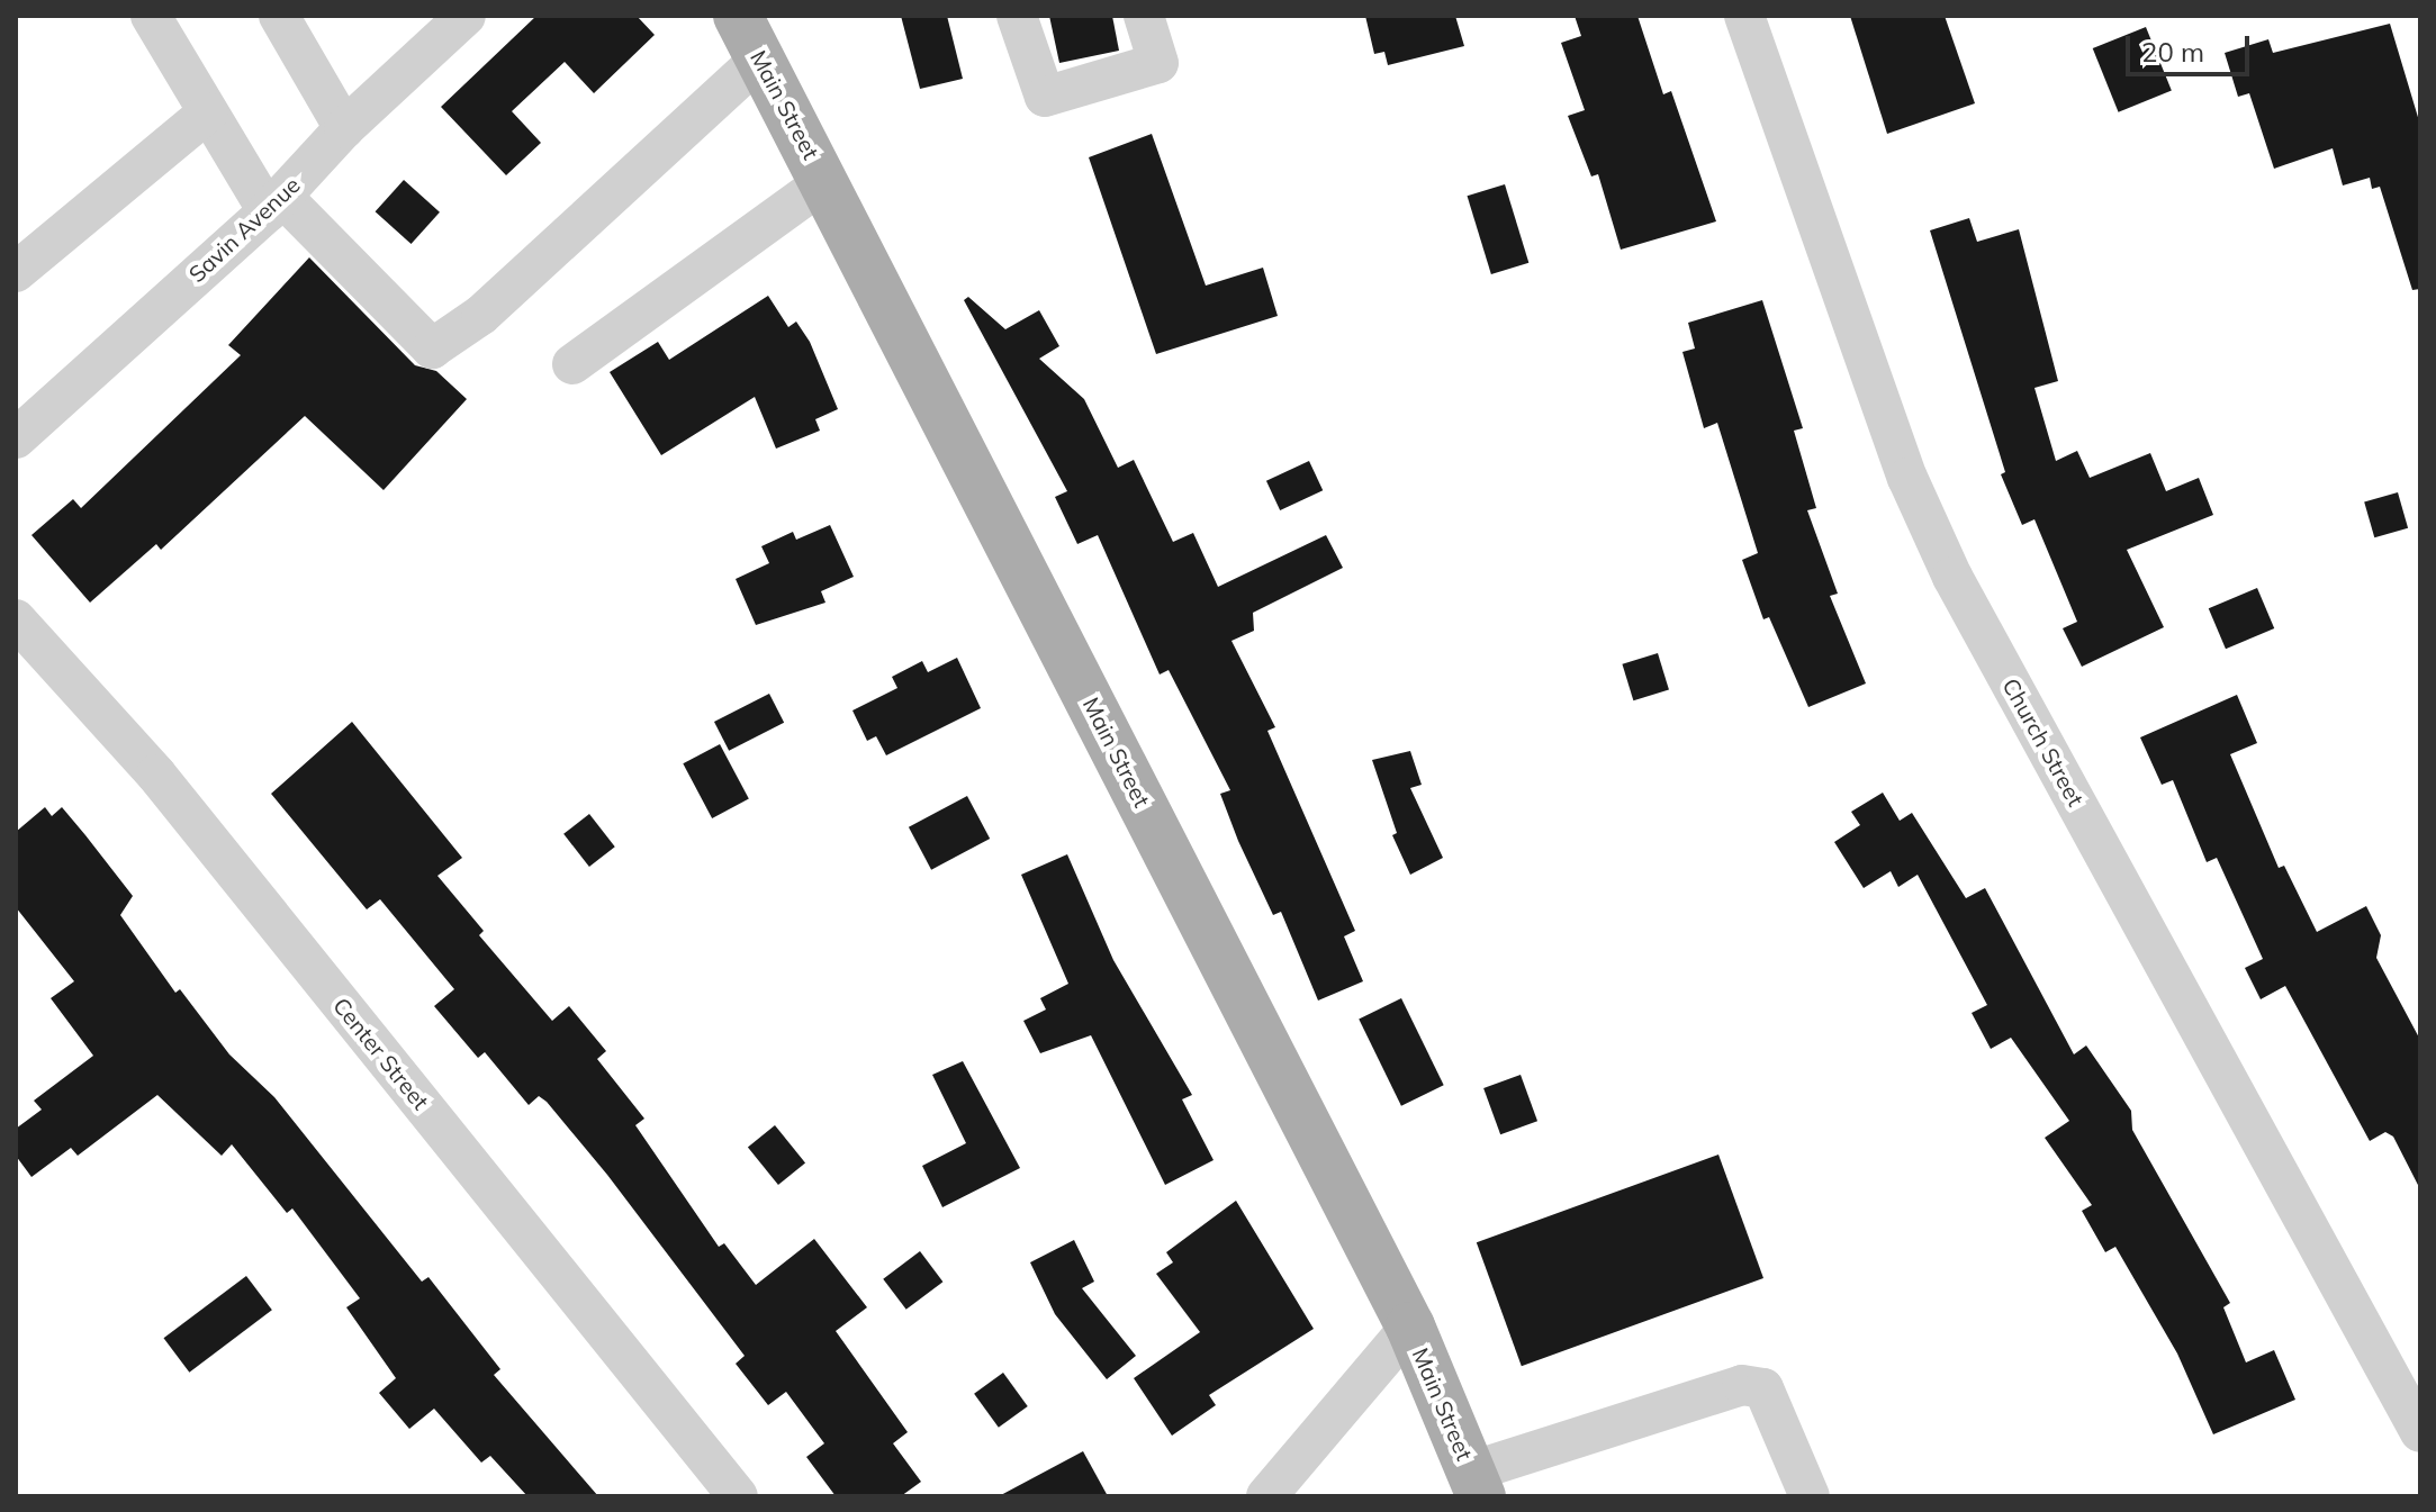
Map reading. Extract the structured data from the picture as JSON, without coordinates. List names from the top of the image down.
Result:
{
  "streets": {
    "main road": ["Main Street"],
    "street": ["Savin Avenue", "Church Street", "Center Street"]
  },
  "scale_bar": "20 m"
}
